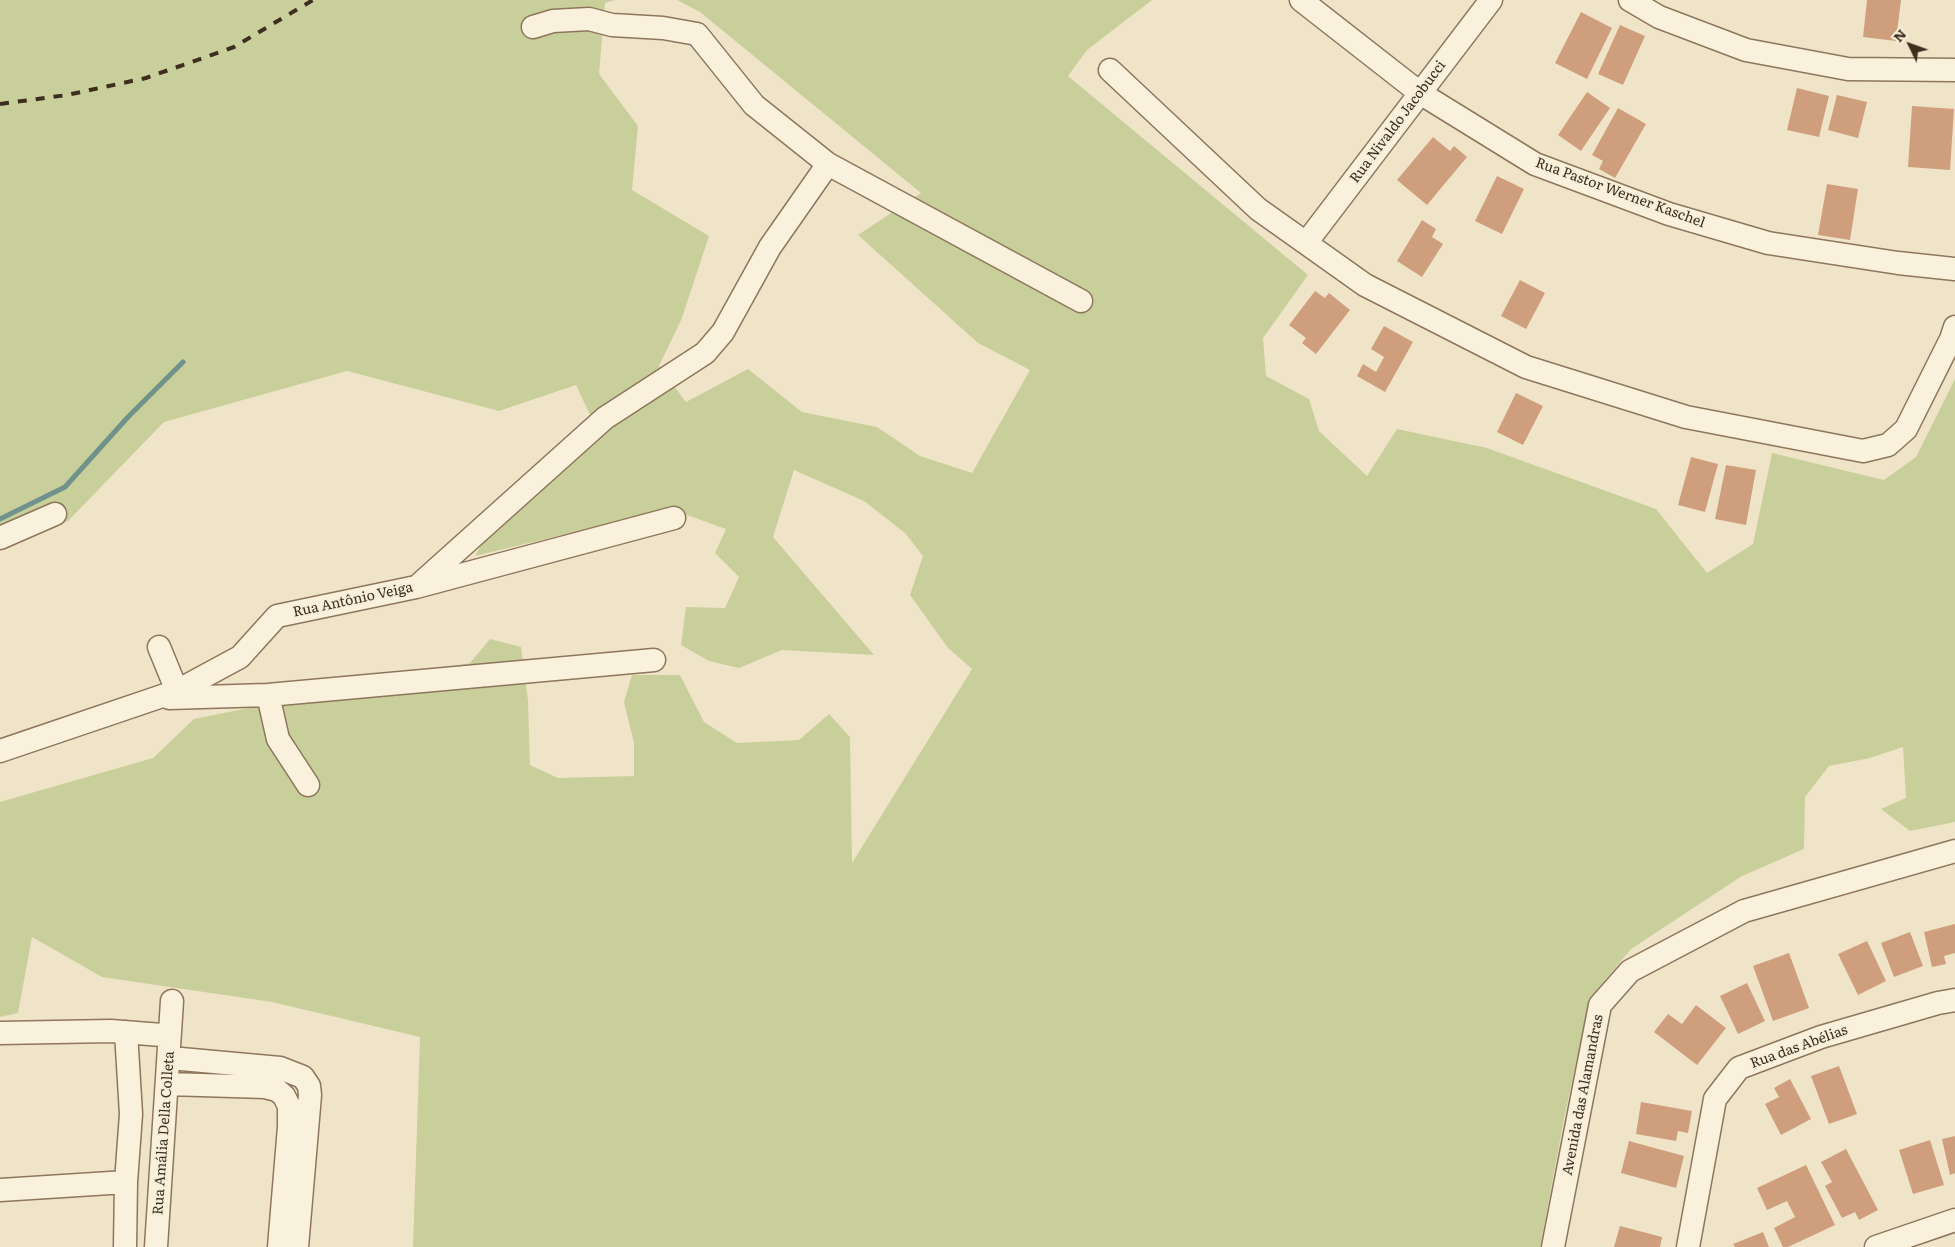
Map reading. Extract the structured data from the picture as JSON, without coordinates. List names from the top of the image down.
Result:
{
  "streets": {
    "street": [
      "Rua Nivaldo Jacobucci",
      "Rua Pastor Werner Kaschel",
      "Rua Antônio Veiga",
      "Rua das Abélias",
      "Avenida das Alamandras",
      "Rua Amália Della Colleta"
    ]
  },
  "crossings": [
    ["Rua Nivaldo Jacobucci", "Rua Pastor Werner Kaschel"]
  ],
  "north": "top left"
}
